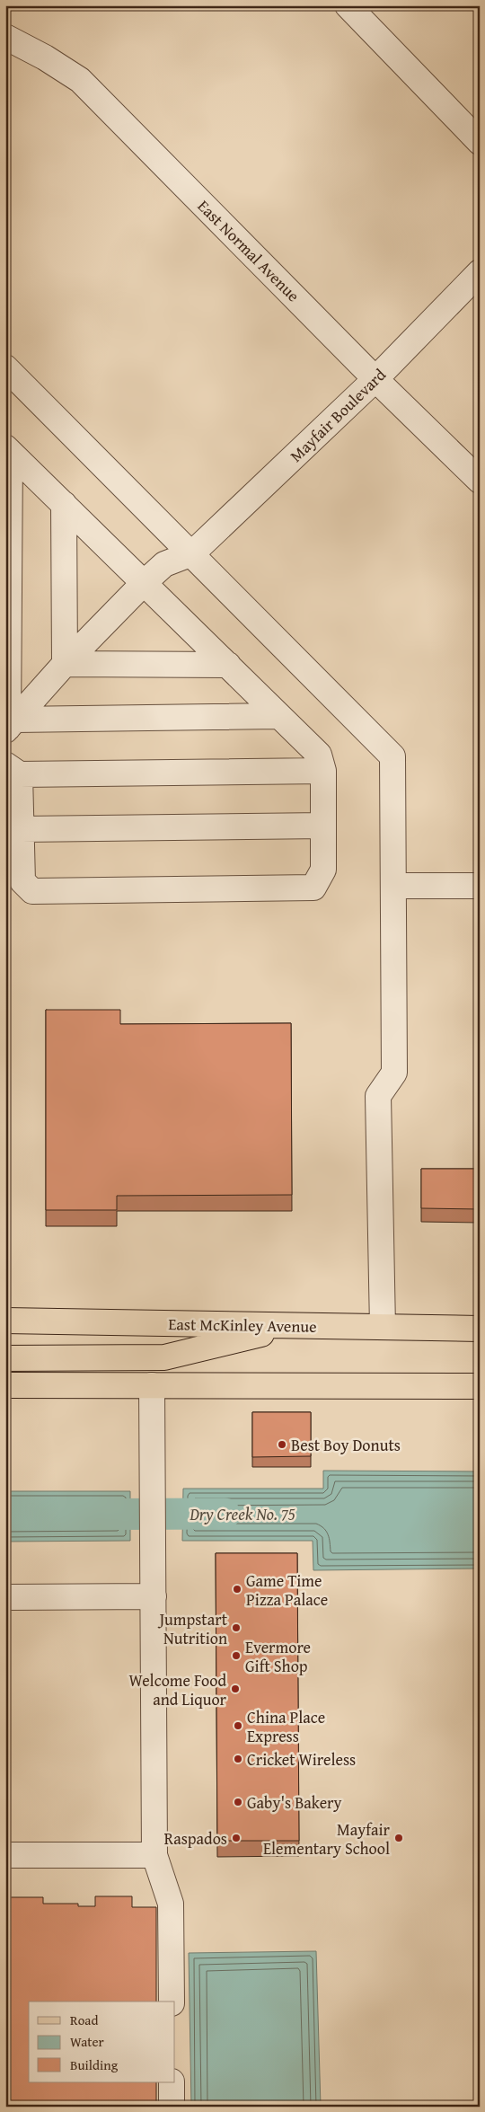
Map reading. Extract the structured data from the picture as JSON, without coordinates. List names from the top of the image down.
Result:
{
  "streets": {
    "main road": ["East McKinley Avenue"],
    "street": ["East Normal Avenue", "Mayfair Boulevard"]
  },
  "crossings": [
    ["East Normal Avenue", "Mayfair Boulevard"]
  ],
  "water": ["Dry Creek No. 75"],
  "places": [
    "Best Boy Donuts",
    "Game Time Pizza Palace",
    "Jumpstart Nutrition",
    "Evermore Gift Shop",
    "Welcome Food and Liquor",
    "China Place Express",
    "Cricket Wireless",
    "Gaby's Bakery",
    "Raspados",
    "Mayfair Elementary School"
  ],
  "legend": ["Road", "Water", "Building"]
}
